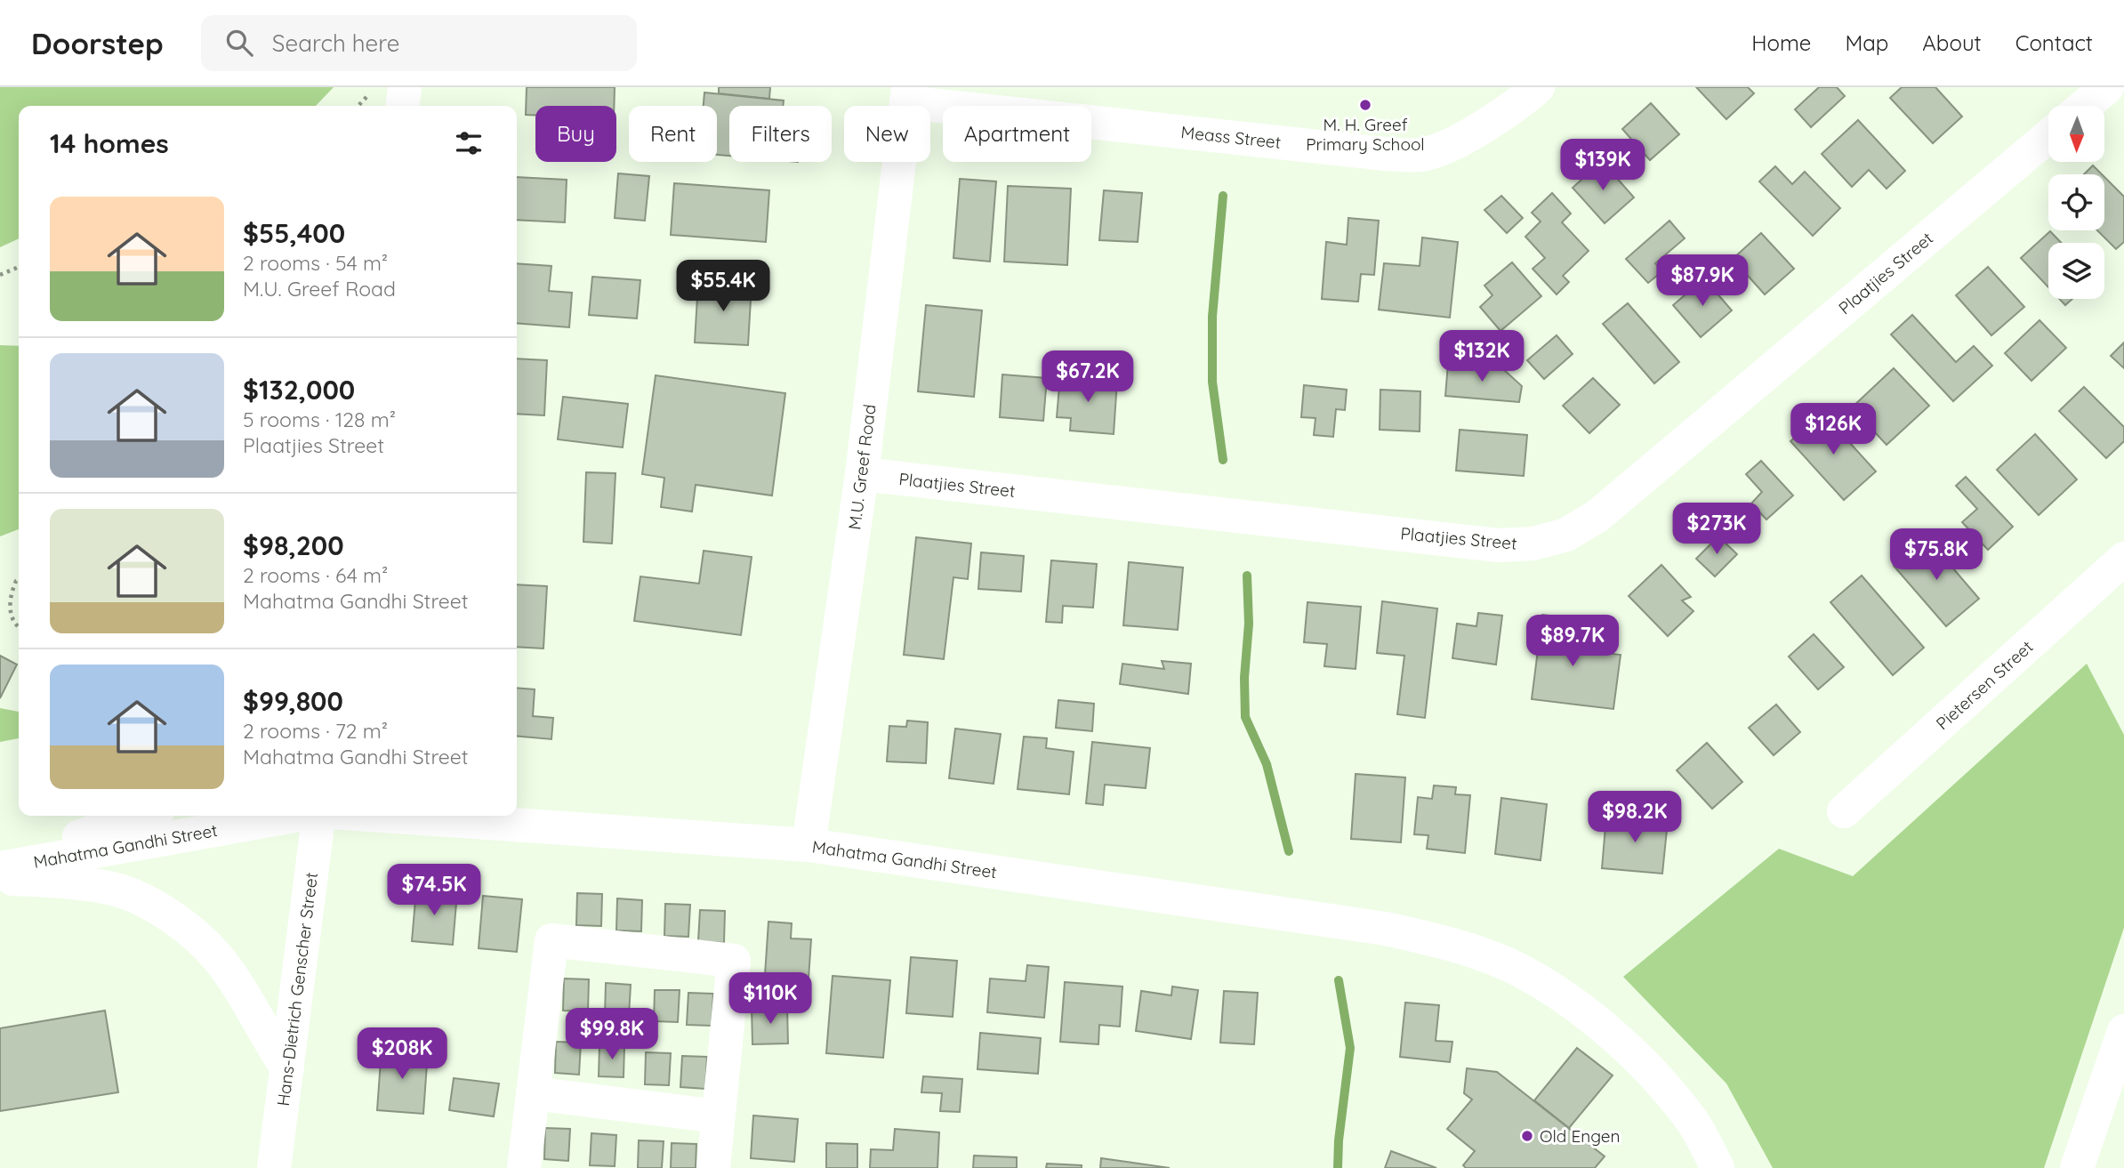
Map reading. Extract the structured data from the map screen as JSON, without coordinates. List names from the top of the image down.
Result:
{
  "streets": {
    "street": [
      "Meass Street",
      "Plaatjies Street",
      "M.U. Greef Road",
      "Pietersen Street",
      "Mahatma Gandhi Street",
      "Hans-Dietrich Genscher Street"
    ]
  },
  "crossings": [
    ["Meass Street", "M.U. Greef Road"],
    ["Plaatjies Street", "M.U. Greef Road"],
    ["M.U. Greef Road", "Mahatma Gandhi Street"]
  ],
  "places": ["M. H. Greef Primary School", "Old Engen"],
  "north": "bottom",
  "page": {
    "header": "Doorstep",
    "search": "Search here",
    "nav": [
      "Home",
      "Map",
      "About",
      "Contact"
    ],
    "chip": [
      "Buy",
      "Rent",
      "Filters",
      "New",
      "Apartment"
    ],
    "heading": "14 homes",
    "price": [
      "$139K",
      "$87.9K",
      "$55.4K",
      "$132K",
      "$67.2K",
      "$126K",
      "$273K",
      "$75.8K",
      "$89.7K",
      "$98.2K",
      "$74.5K",
      "$110K",
      "$99.8K",
      "$208K"
    ],
    "list": [
      {
        "name": "$55,400",
        "note": "2 rooms · 54 m² · M.U. Greef Road"
      },
      {
        "name": "$132,000",
        "note": "5 rooms · 128 m² · Plaatjies Street"
      },
      {
        "name": "$98,200",
        "note": "2 rooms · 64 m² · Mahatma Gandhi Street"
      },
      {
        "name": "$99,800",
        "note": "2 rooms · 72 m² · Mahatma Gandhi Street"
      }
    ]
  }
}
